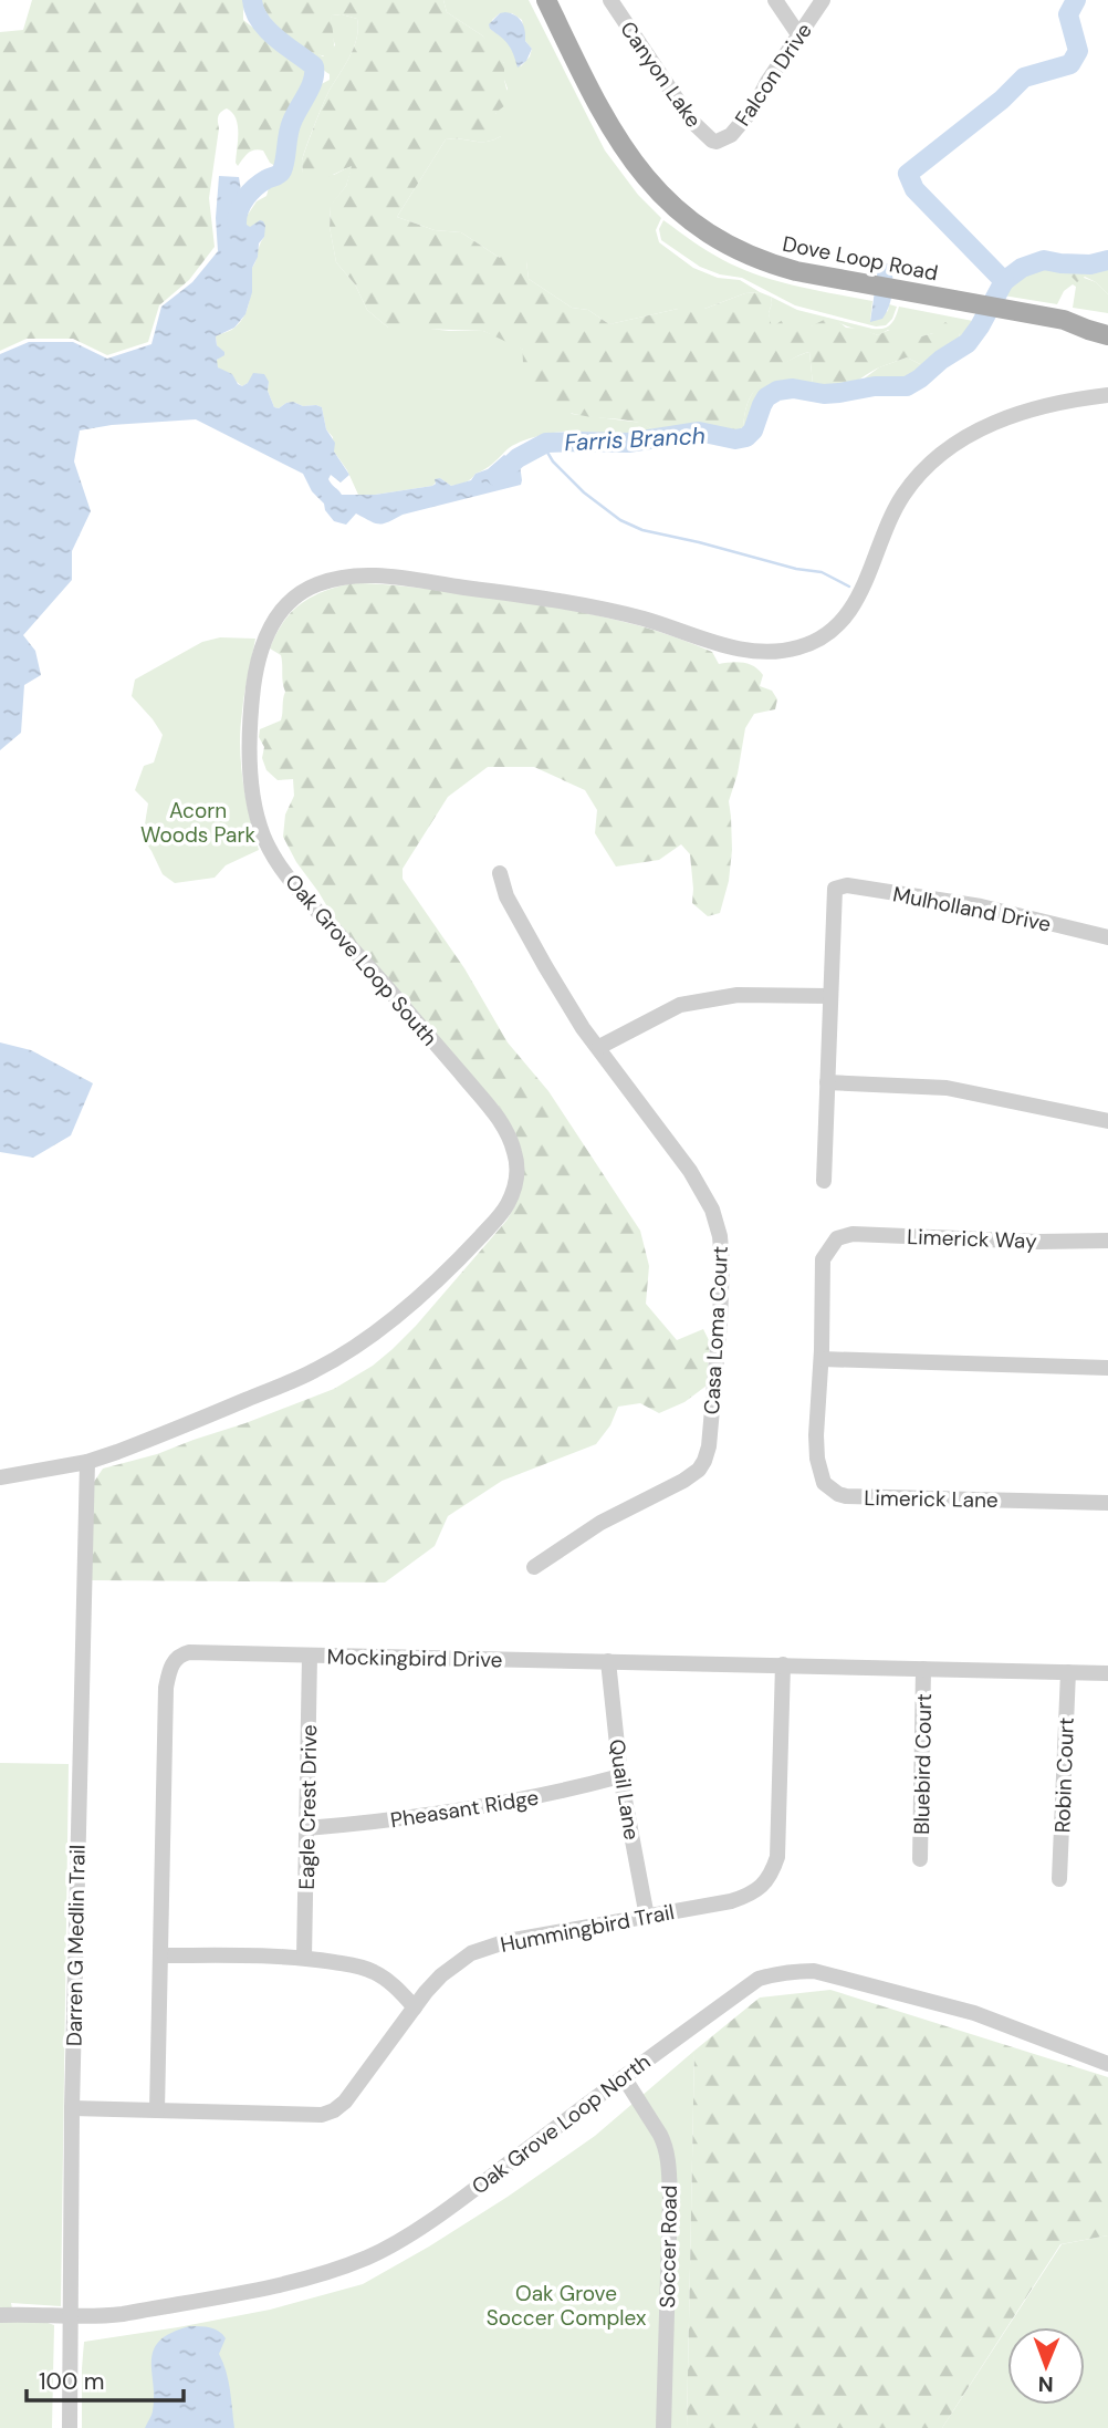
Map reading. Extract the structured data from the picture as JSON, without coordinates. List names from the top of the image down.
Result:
{
  "streets": {
    "main road": ["Dove Loop Road"],
    "street": [
      "Canyon Lake",
      "Falcon Drive",
      "Mulholland Drive",
      "Oak Grove Loop South",
      "Limerick Way",
      "Casa Loma Court",
      "Limerick Lane",
      "Mockingbird Drive",
      "Bluebird Court",
      "Robin Court",
      "Quail Lane",
      "Eagle Crest Drive",
      "Pheasant Ridge",
      "Hummingbird Trail",
      "Darren G Medlin Trail",
      "Oak Grove Loop North",
      "Soccer Road"
    ]
  },
  "crossings": [
    ["Canyon Lake", "Falcon Drive"],
    ["Oak Grove Loop South", "Darren G Medlin Trail"],
    ["Limerick Way", "Limerick Lane"],
    ["Mockingbird Drive", "Bluebird Court"],
    ["Mockingbird Drive", "Robin Court"],
    ["Mockingbird Drive", "Quail Lane"],
    ["Mockingbird Drive", "Eagle Crest Drive"],
    ["Mockingbird Drive", "Hummingbird Trail"],
    ["Quail Lane", "Pheasant Ridge"],
    ["Quail Lane", "Hummingbird Trail"],
    ["Eagle Crest Drive", "Pheasant Ridge"],
    ["Hummingbird Trail", "Darren G Medlin Trail"],
    ["Darren G Medlin Trail", "Oak Grove Loop North"],
    ["Oak Grove Loop North", "Soccer Road"]
  ],
  "water": ["Farris Branch"],
  "parks": ["Acorn Woods Park", "Oak Grove Soccer Complex"],
  "scale_bar": "100 m",
  "north": "bottom"
}
